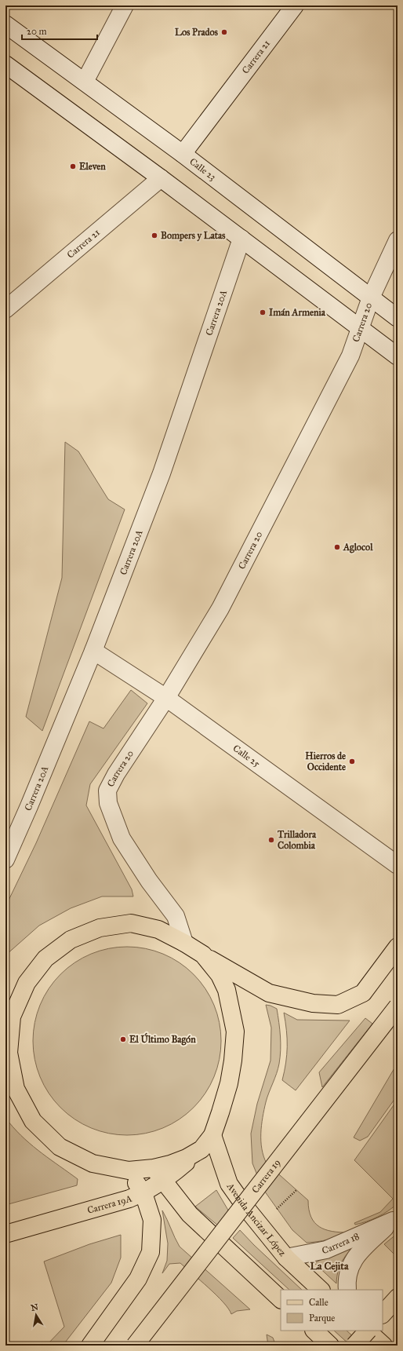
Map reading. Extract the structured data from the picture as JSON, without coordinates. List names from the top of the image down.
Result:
{
  "streets": {
    "main road": ["Carrera 19", "Carrera 19A", "Avenida Ancizar López"],
    "street": [
      "Carrera 21",
      "Calle 23",
      "Carrera 20A",
      "Carrera 20",
      "Calle 25",
      "Carrera 18"
    ]
  },
  "crossings": [
    ["Carrera 21", "Calle 23"],
    ["Calle 23", "Carrera 20"],
    ["Carrera 20A", "Calle 25"],
    ["Carrera 20", "Calle 25"],
    ["Avenida Ancizar López", "Carrera 18"]
  ],
  "districts": ["La Cejita"],
  "places": [
    "Los Prados",
    "Eleven",
    "Bompers y Latas",
    "Imán Armenia",
    "Aglocol",
    "Hierros de Occidente",
    "Trilladora Colombia",
    "El Último Bagón"
  ],
  "legend": ["Calle", "Parque"],
  "scale_bar": "20 m",
  "north": "top"
}
